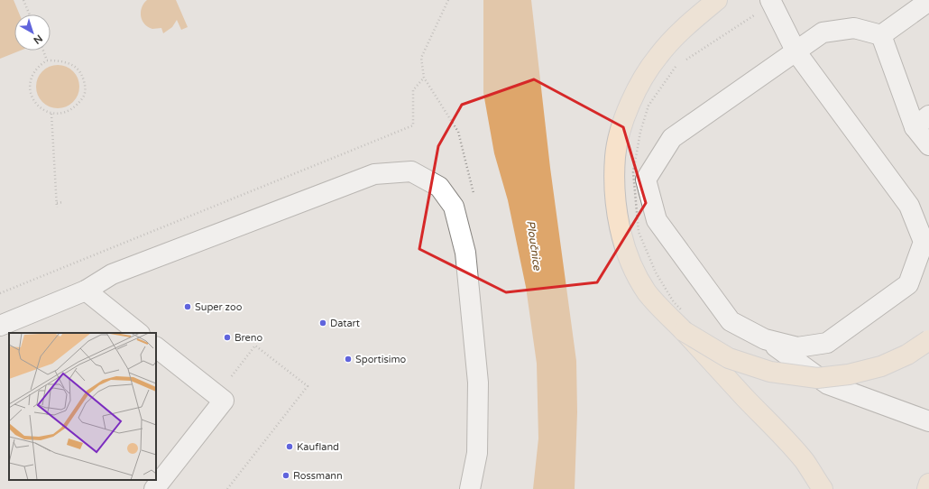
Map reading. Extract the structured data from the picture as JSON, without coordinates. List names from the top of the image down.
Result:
{
  "water": ["Ploučnice"],
  "places": [
    "Super zoo",
    "Datart",
    "Breno",
    "Sportisimo",
    "Kaufland",
    "Rossmann"
  ],
  "north": "bottom right"
}
